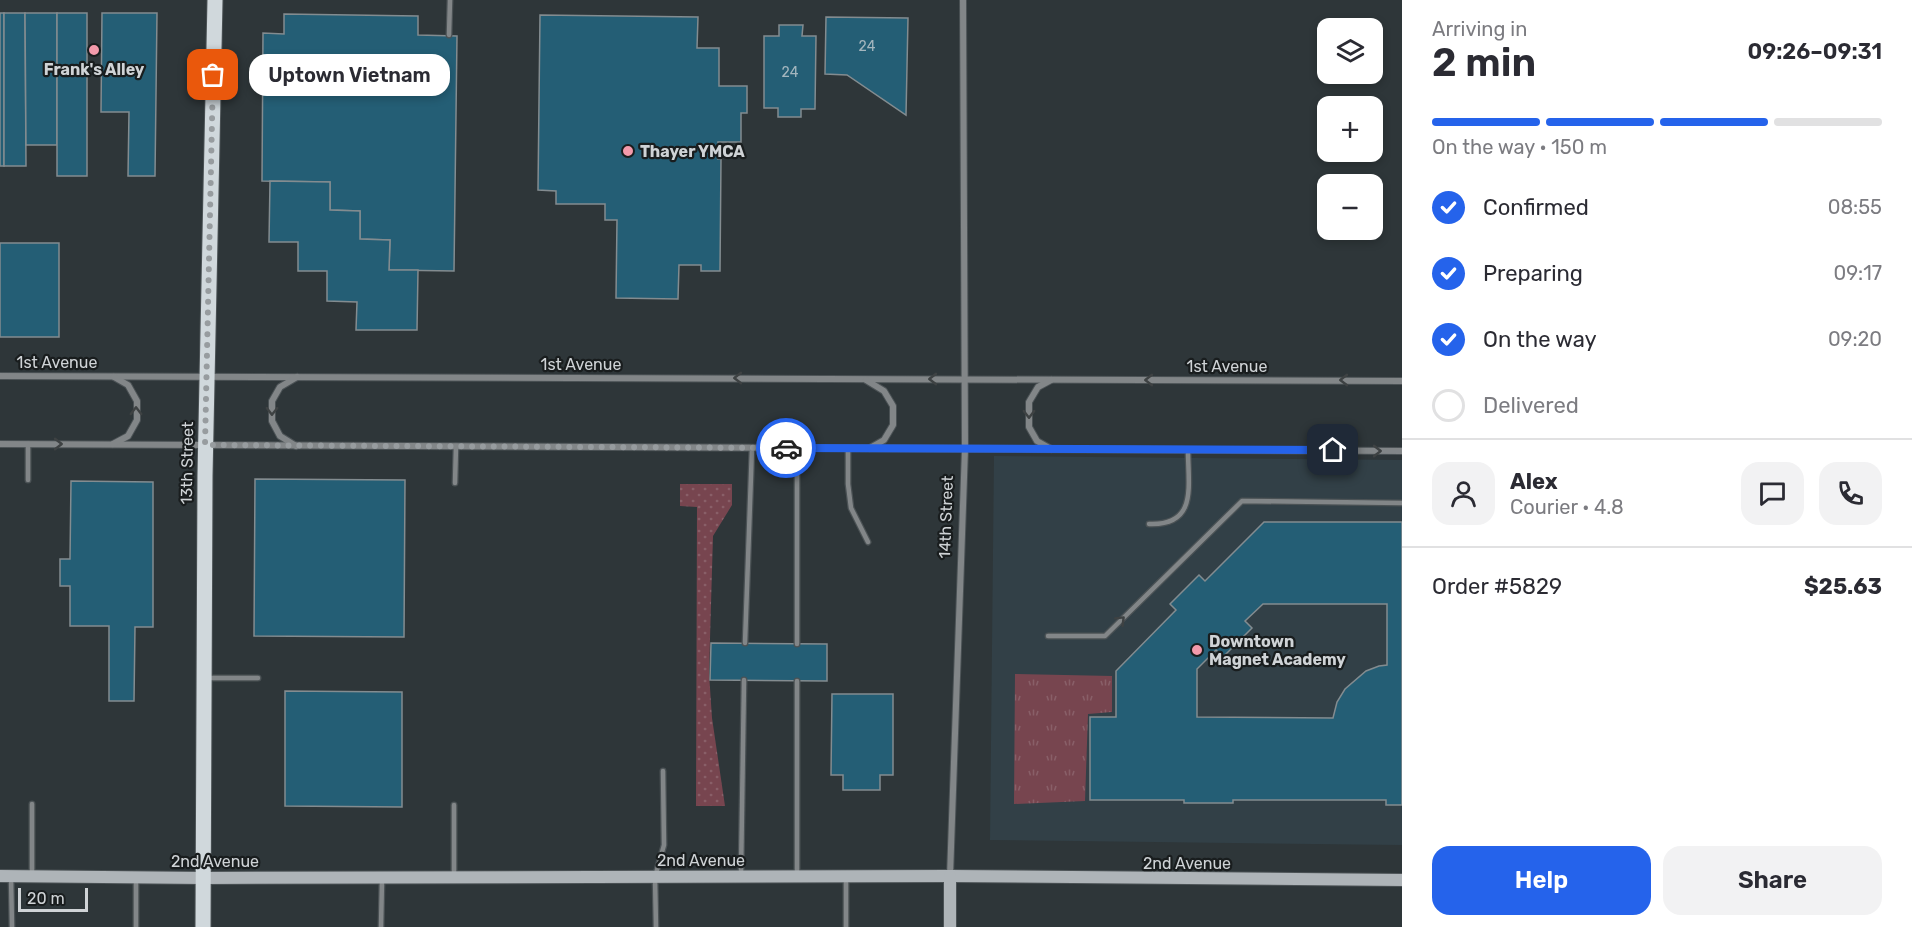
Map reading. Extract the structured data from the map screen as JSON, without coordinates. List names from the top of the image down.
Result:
{
  "streets": {
    "main road": ["13th Street", "14th Street", "2nd Avenue"],
    "street": ["1st Avenue"]
  },
  "crossings": [
    ["1st Avenue", "13th Street"],
    ["1st Avenue", "14th Street"],
    ["13th Street", "2nd Avenue"],
    ["14th Street", "2nd Avenue"]
  ],
  "one_way": ["1st Avenue"],
  "places": [
    "Frank's Alley",
    "Uptown Vietnam",
    "Thayer YMCA",
    "Downtown Magnet Academy"
  ],
  "house_numbers": ["24", "24"],
  "scale_bar": "20 m",
  "page": {
    "heading": ["2 min", "Arriving in", "09:26–09:31"],
    "panel": [
      "Alex",
      "Courier · 4.8",
      "Order #5829",
      "$25.63"
    ],
    "map_buttons": ["+", "−"],
    "bubble": "Uptown Vietnam",
    "bar": "On the way · 150 m",
    "list": [
      ["Confirmed", "08:55"],
      ["Preparing", "09:17"],
      ["On the way", "09:20"],
      "Delivered"
    ],
    "buttons": ["Help", "Share"],
    "scale": "20 m"
  }
}
